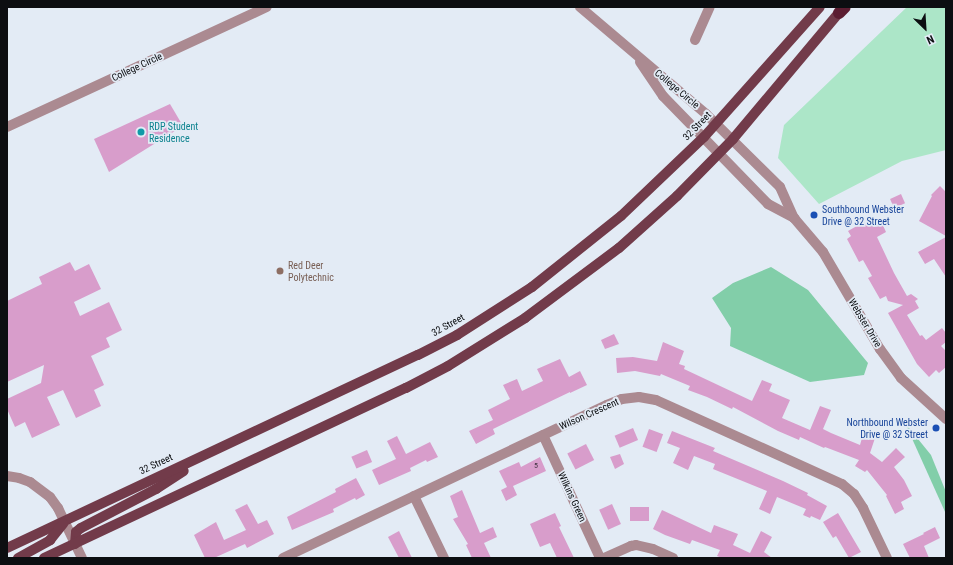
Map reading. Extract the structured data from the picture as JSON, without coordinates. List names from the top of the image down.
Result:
{
  "streets": {
    "main road": ["32 Street"],
    "street": [
      "College Circle",
      "Webster Drive",
      "Wilson Crescent",
      "Wilkins Green"
    ]
  },
  "crossings": [
    ["College Circle", "32 Street"],
    ["College Circle", "Webster Drive"],
    ["Wilson Crescent", "Wilkins Green"]
  ],
  "places": [
    "RDP Student Residence",
    "Southbound Webster Drive @ 32 Street",
    "Red Deer Polytechnic",
    "Northbound Webster Drive @ 32 Street"
  ],
  "house_numbers": ["5"],
  "north": "bottom right"
}
